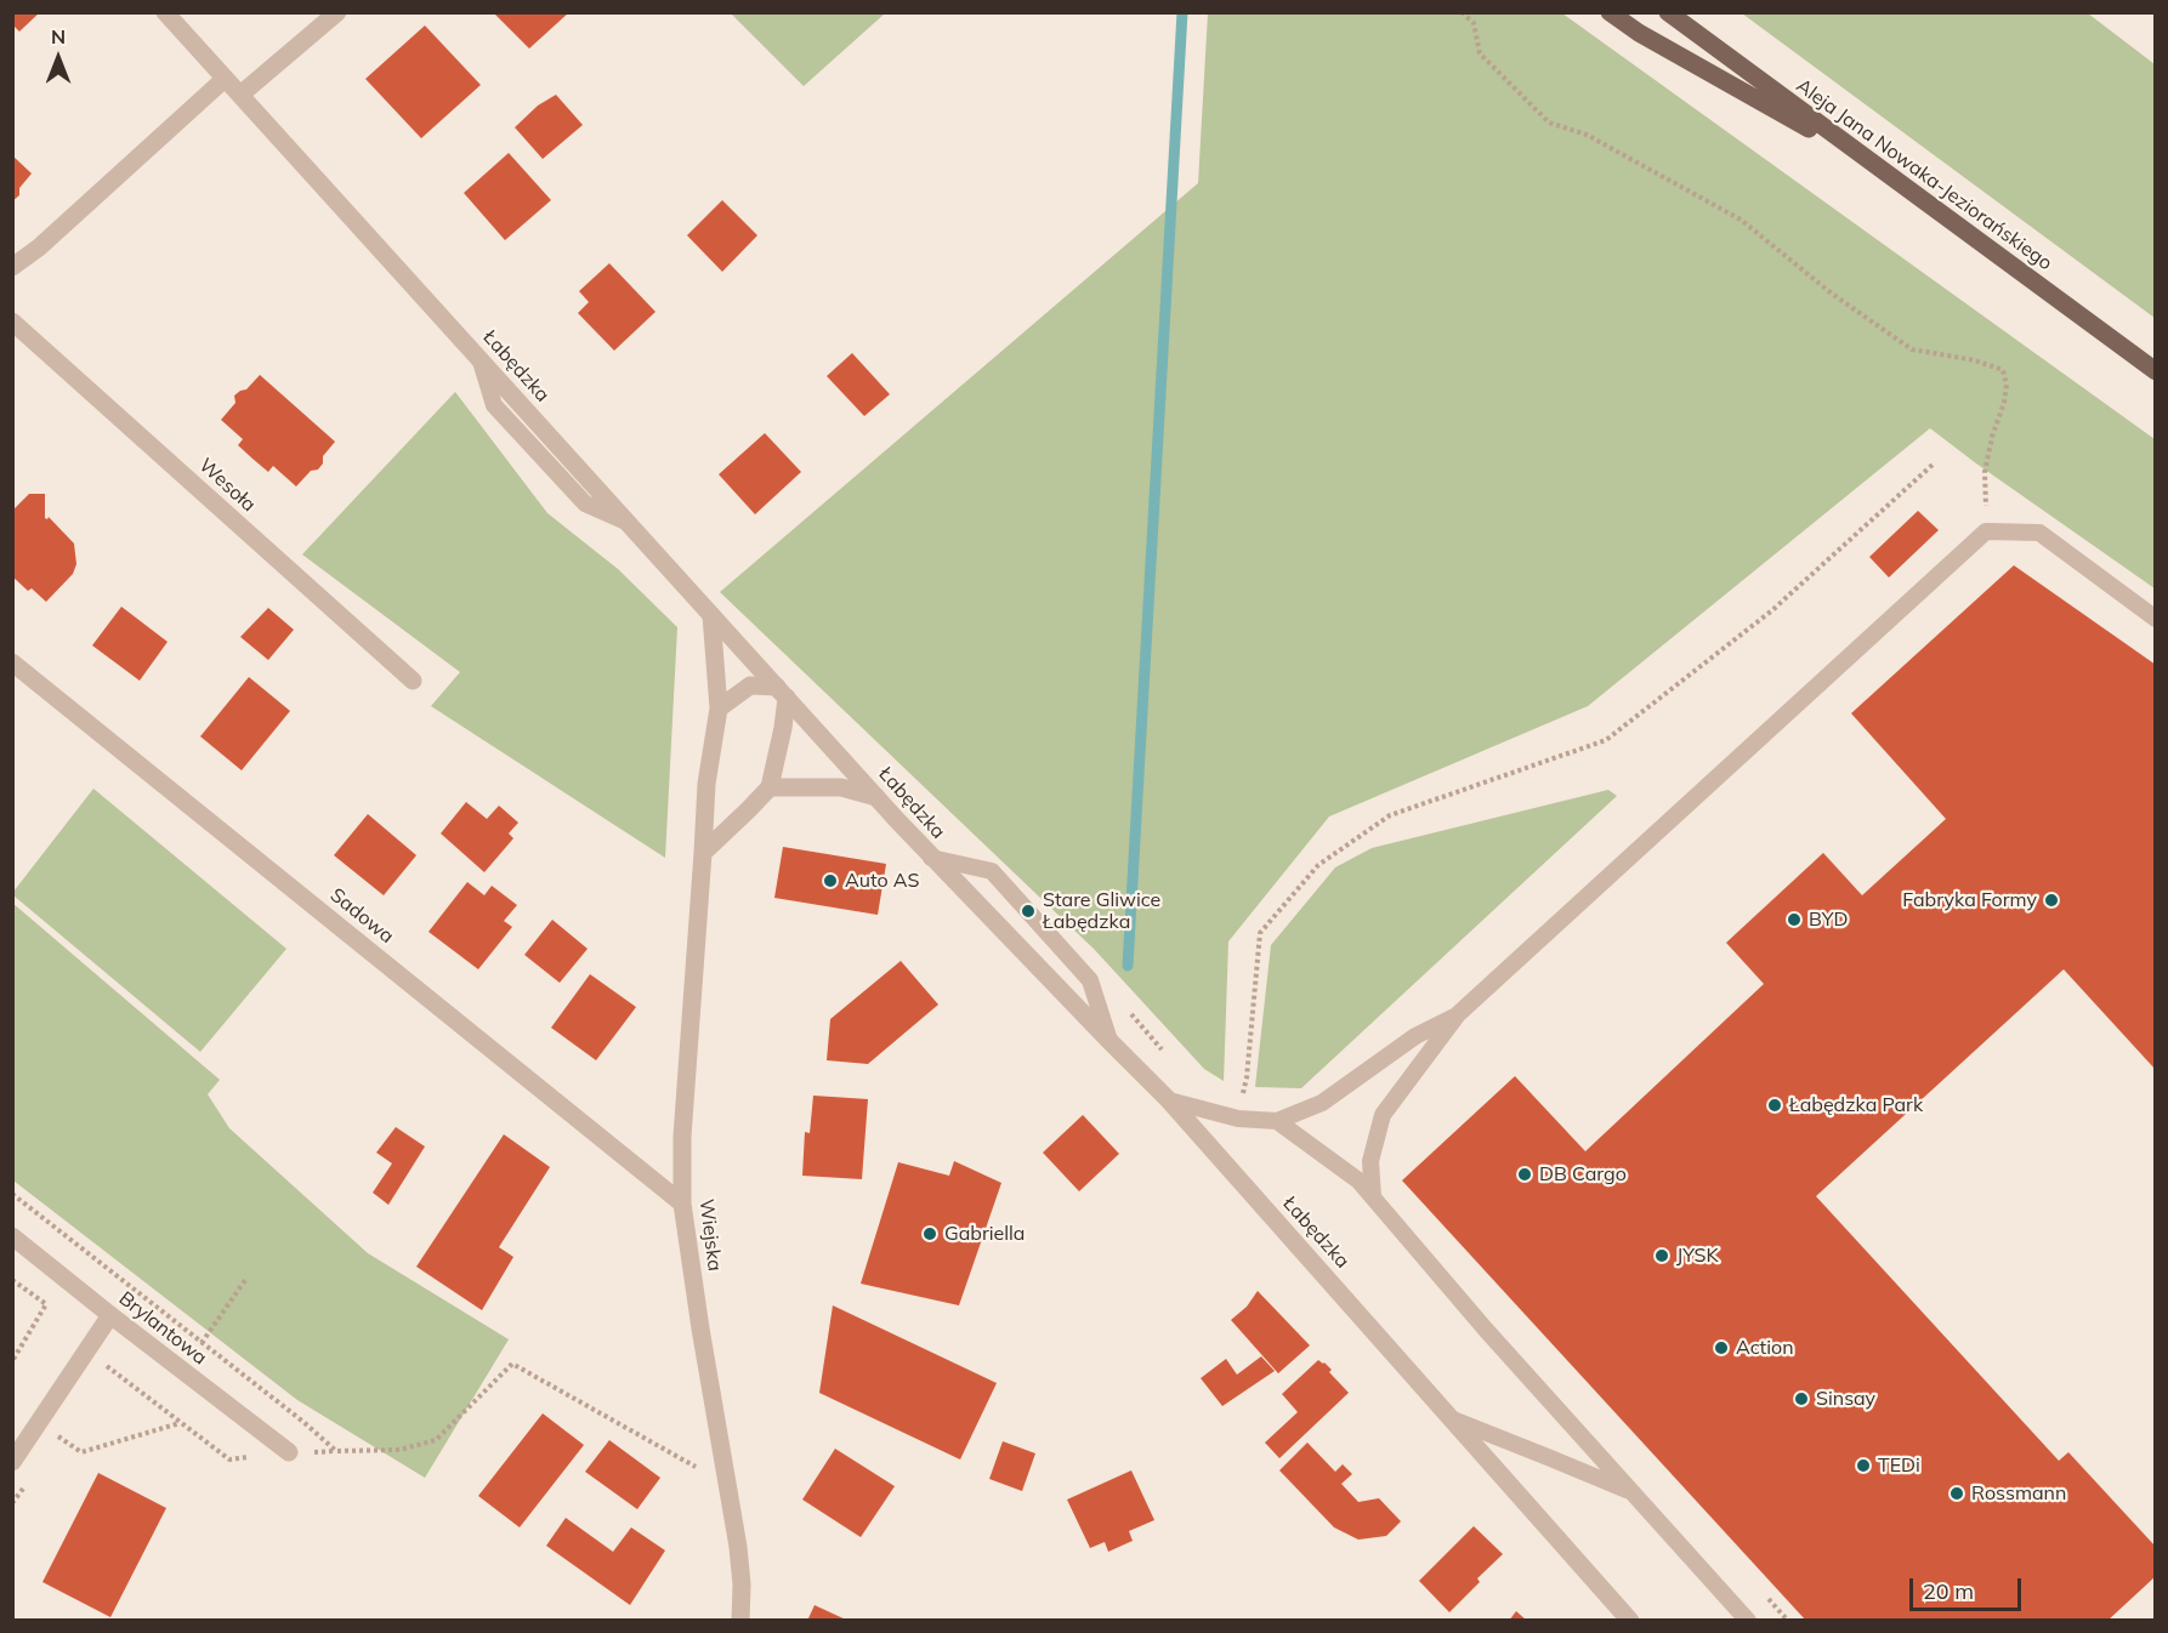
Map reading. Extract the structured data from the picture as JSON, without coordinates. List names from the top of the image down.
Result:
{
  "streets": {
    "main road": ["Aleja Jana Nowaka-Jeziorańskiego"],
    "street": [
      "Łabędzka",
      "Wesoła",
      "Sadowa",
      "Wiejska",
      "Brylantowa"
    ]
  },
  "crossings": [
    ["Łabędzka", "Wiejska"],
    ["Sadowa", "Wiejska"]
  ],
  "places": [
    "Auto AS",
    "Fabryka Formy",
    "Stare Gliwice Łabędzka",
    "BYD",
    "Łabędzka Park",
    "DB Cargo",
    "Gabriella",
    "JYSK",
    "Action",
    "Sinsay",
    "TEDi",
    "Rossmann"
  ],
  "scale_bar": "20 m",
  "north": "top"
}
